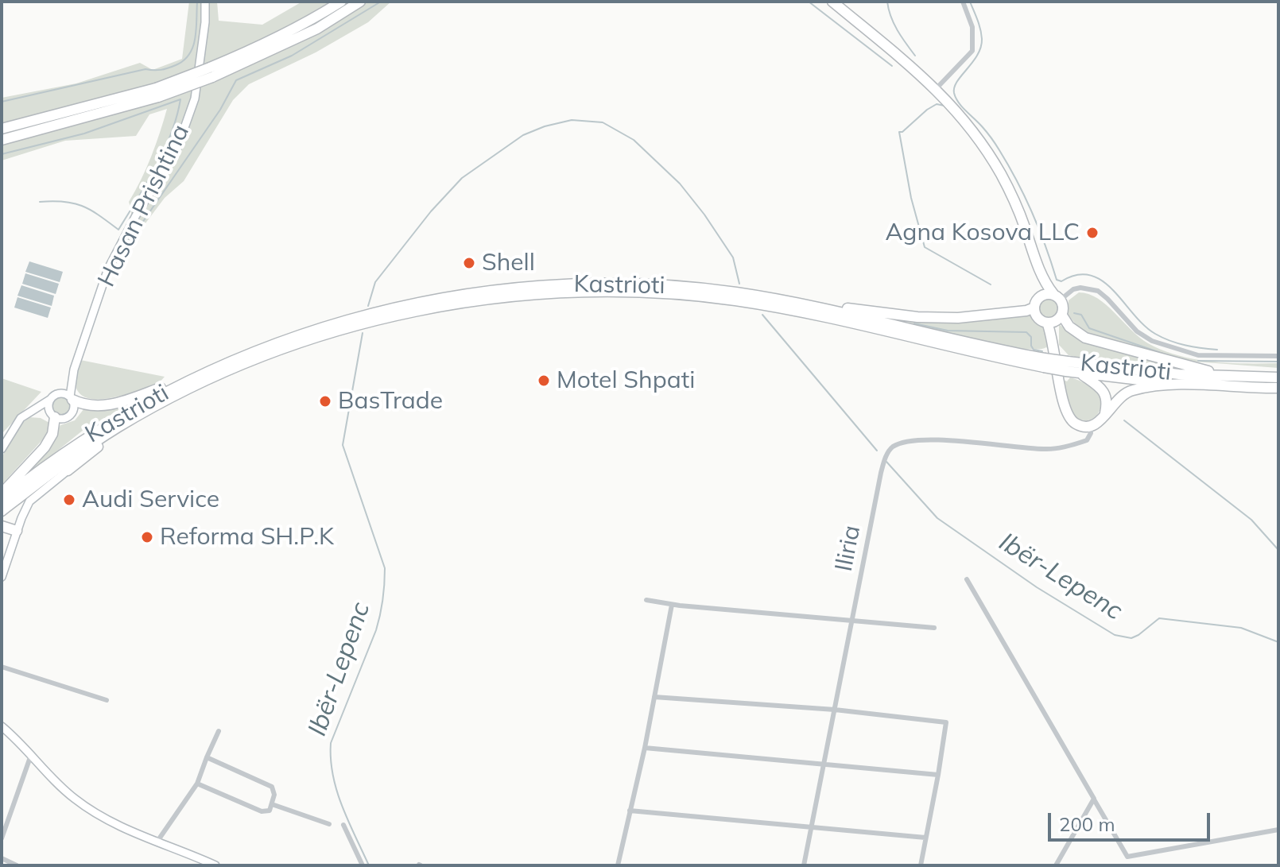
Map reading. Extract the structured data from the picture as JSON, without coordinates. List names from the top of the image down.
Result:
{
  "streets": {
    "highway": ["Kastrioti"],
    "main road": ["Hasan Prishtina"],
    "street": ["Iliria"]
  },
  "water": ["Ibër-Lepenc"],
  "places": [
    "Agna Kosova LLC",
    "Shell",
    "Motel Shpati",
    "BasTrade",
    "Audi Service",
    "Reforma SH.P.K"
  ],
  "scale_bar": "200 m"
}
